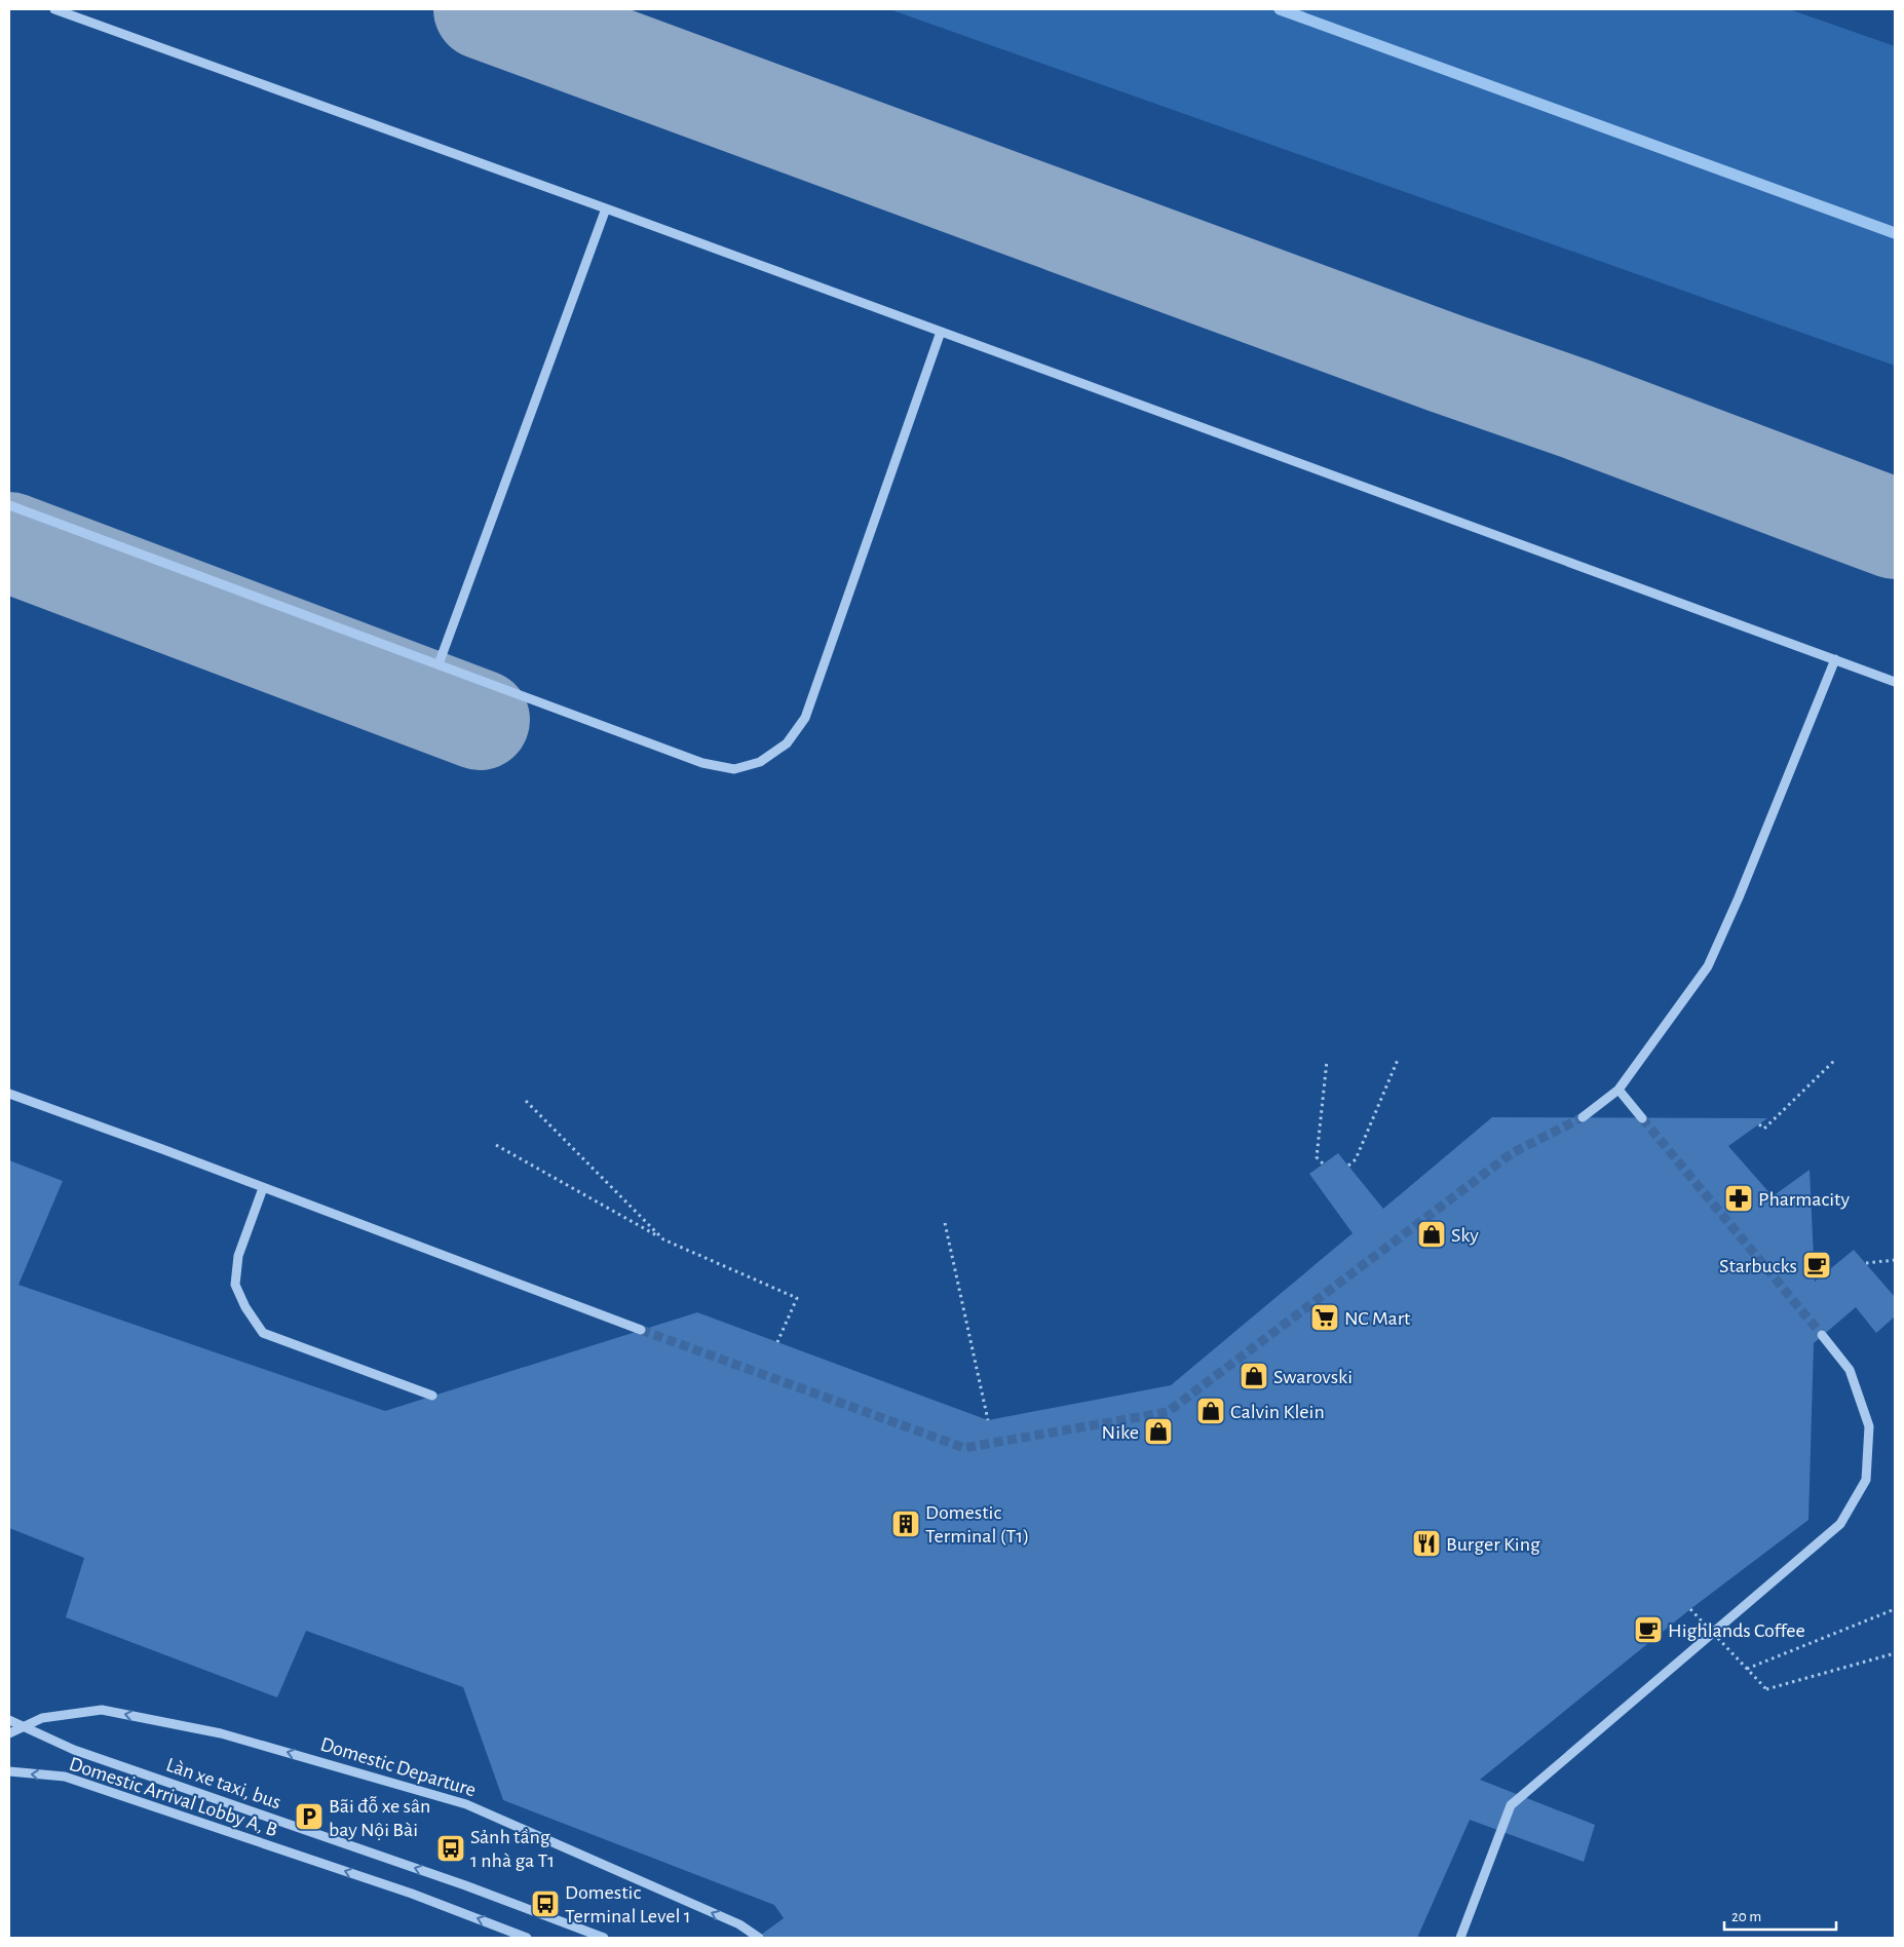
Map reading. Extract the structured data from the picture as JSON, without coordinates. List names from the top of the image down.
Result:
{
  "streets": {
    "lane": ["Domestic Departure", "Làn xe taxi, bus", "Domestic Arrival Lobby A, B"]
  },
  "one_way": ["Domestic Departure", "Làn xe taxi, bus", "Domestic Arrival Lobby A, B"],
  "places": {
    "pharmacy": ["Pharmacity"],
    "shop": [
      "Sky",
      "Swarovski",
      "Calvin Klein",
      "Nike"
    ],
    "cafe": ["Starbucks", "Highlands Coffee"],
    "supermarket": ["NC Mart"],
    "building": ["Domestic Terminal (T1)"],
    "restaurant": ["Burger King"],
    "parking": ["Bãi đỗ xe sân bay Nội Bài"],
    "bus stop": ["Sảnh tầng 1 nhà ga T1", "Domestic Terminal Level 1"]
  },
  "scale_bar": "20 m"
}
